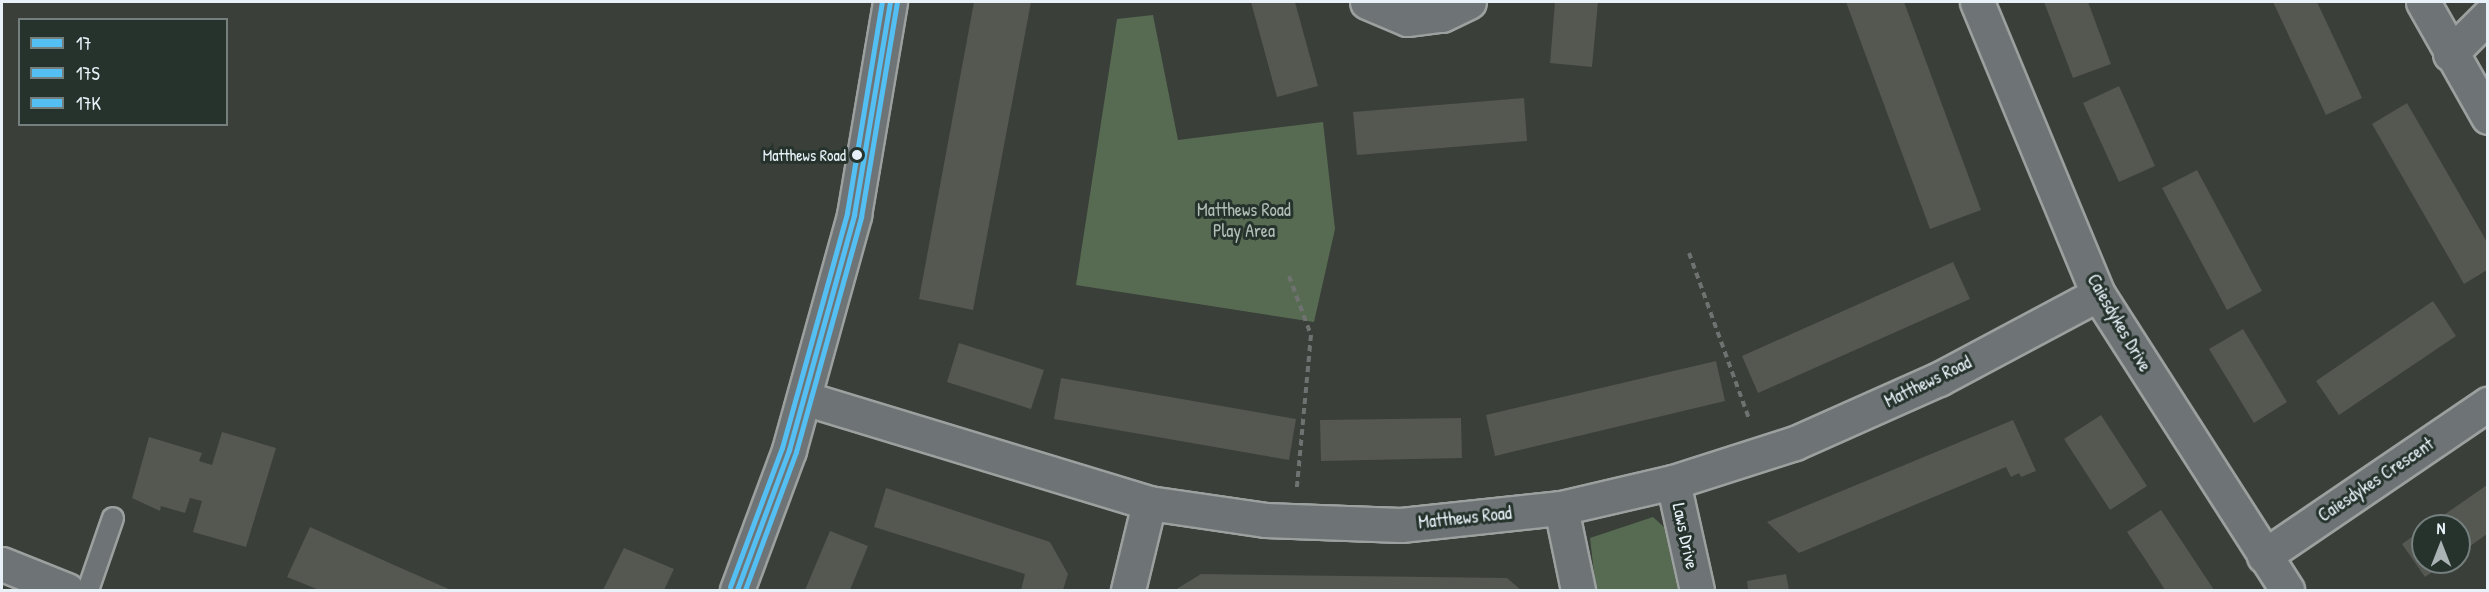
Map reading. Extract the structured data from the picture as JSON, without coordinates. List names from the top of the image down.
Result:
{
  "streets": {
    "street": [
      "Caiesdykes Drive",
      "Matthews Road",
      "Caiesdykes Crescent",
      "Laws Drive"
    ]
  },
  "crossings": [
    ["Caiesdykes Drive", "Matthews Road"],
    ["Caiesdykes Drive", "Caiesdykes Crescent"],
    ["Matthews Road", "Laws Drive"]
  ],
  "parks": ["Matthews Road Play Area"],
  "places": ["Matthews Road"],
  "lines": ["transit line 17", "transit line 17K", "transit line 17S"],
  "legend": ["17", "17S", "17K"],
  "north": "top"
}
